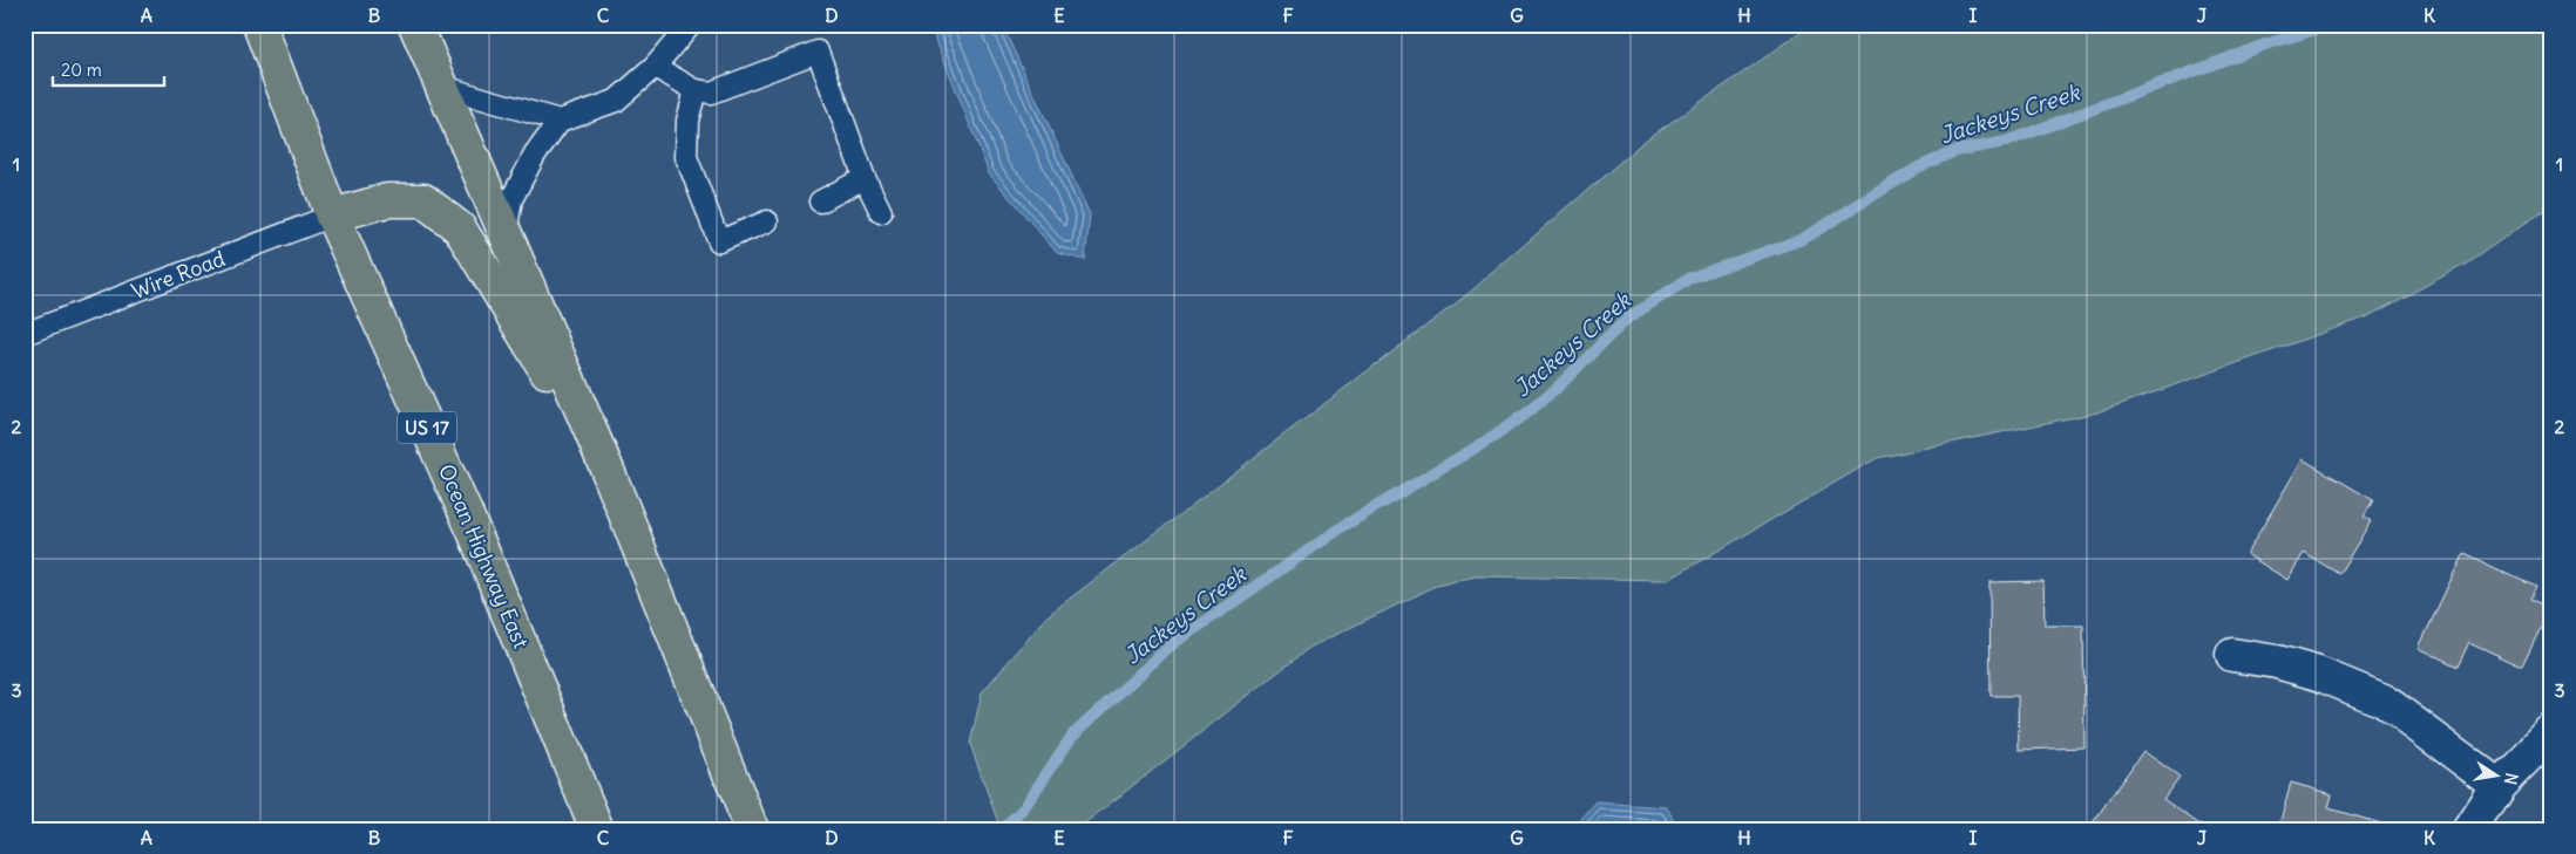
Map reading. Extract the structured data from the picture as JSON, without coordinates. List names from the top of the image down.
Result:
{
  "streets": {
    "highway": ["US 17", "Ocean Highway East"],
    "lane": ["Wire Road"]
  },
  "crossings": [
    ["Wire Road", "Ocean Highway East"]
  ],
  "water": ["Jackeys Creek"],
  "scale_bar": "20 m",
  "north": "right",
  "grid": {
    "columns": [
      "A",
      "B",
      "C",
      "D",
      "E",
      "F",
      "G",
      "H",
      "I",
      "J",
      "K"
    ],
    "rows": ["1", "2", "3"]
  }
}
